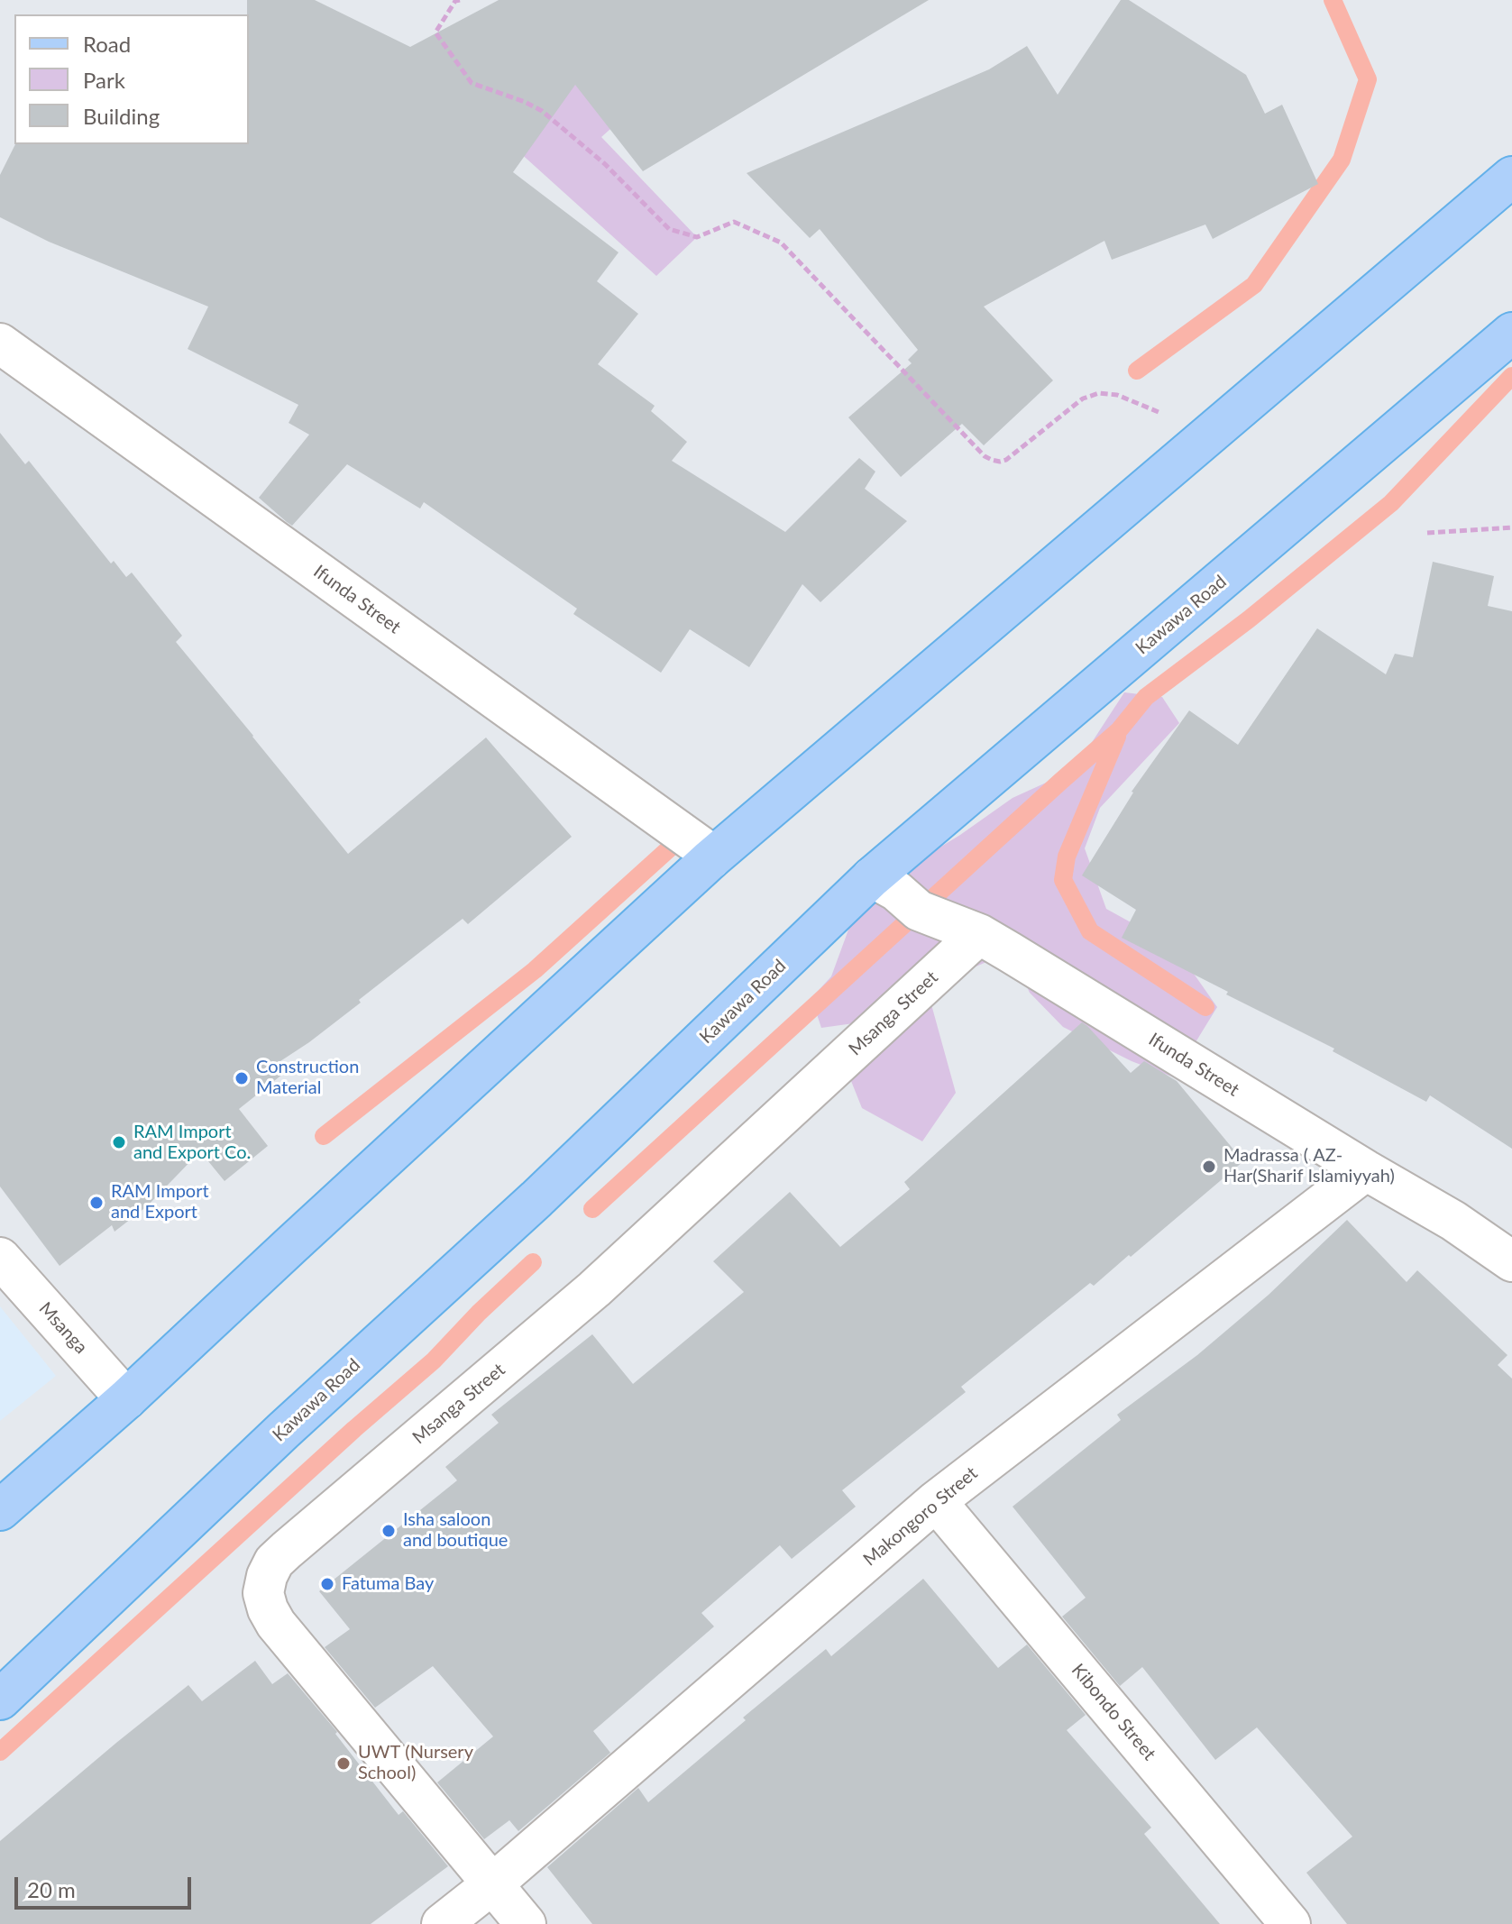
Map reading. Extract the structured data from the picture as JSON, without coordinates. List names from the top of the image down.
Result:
{
  "streets": {
    "main road": ["Kawawa Road"],
    "street": [
      "Ifunda Street",
      "Msanga Street",
      "Msanga",
      "Makongoro Street",
      "Kibondo Street"
    ]
  },
  "crossings": [
    ["Ifunda Street", "Kawawa Road"],
    ["Ifunda Street", "Msanga Street"],
    ["Ifunda Street", "Makongoro Street"],
    ["Msanga Street", "Makongoro Street"],
    ["Makongoro Street", "Kibondo Street"]
  ],
  "places": [
    "Construction Material",
    "RAM Import and Export Co.",
    "Madrassa ( AZ- Har(Sharif Islamiyyah)",
    "RAM Import and Export",
    "Isha saloon and boutique",
    "Fatuma Bay",
    "UWT (Nursery School)"
  ],
  "legend": ["Road", "Park", "Building"],
  "scale_bar": "20 m"
}
